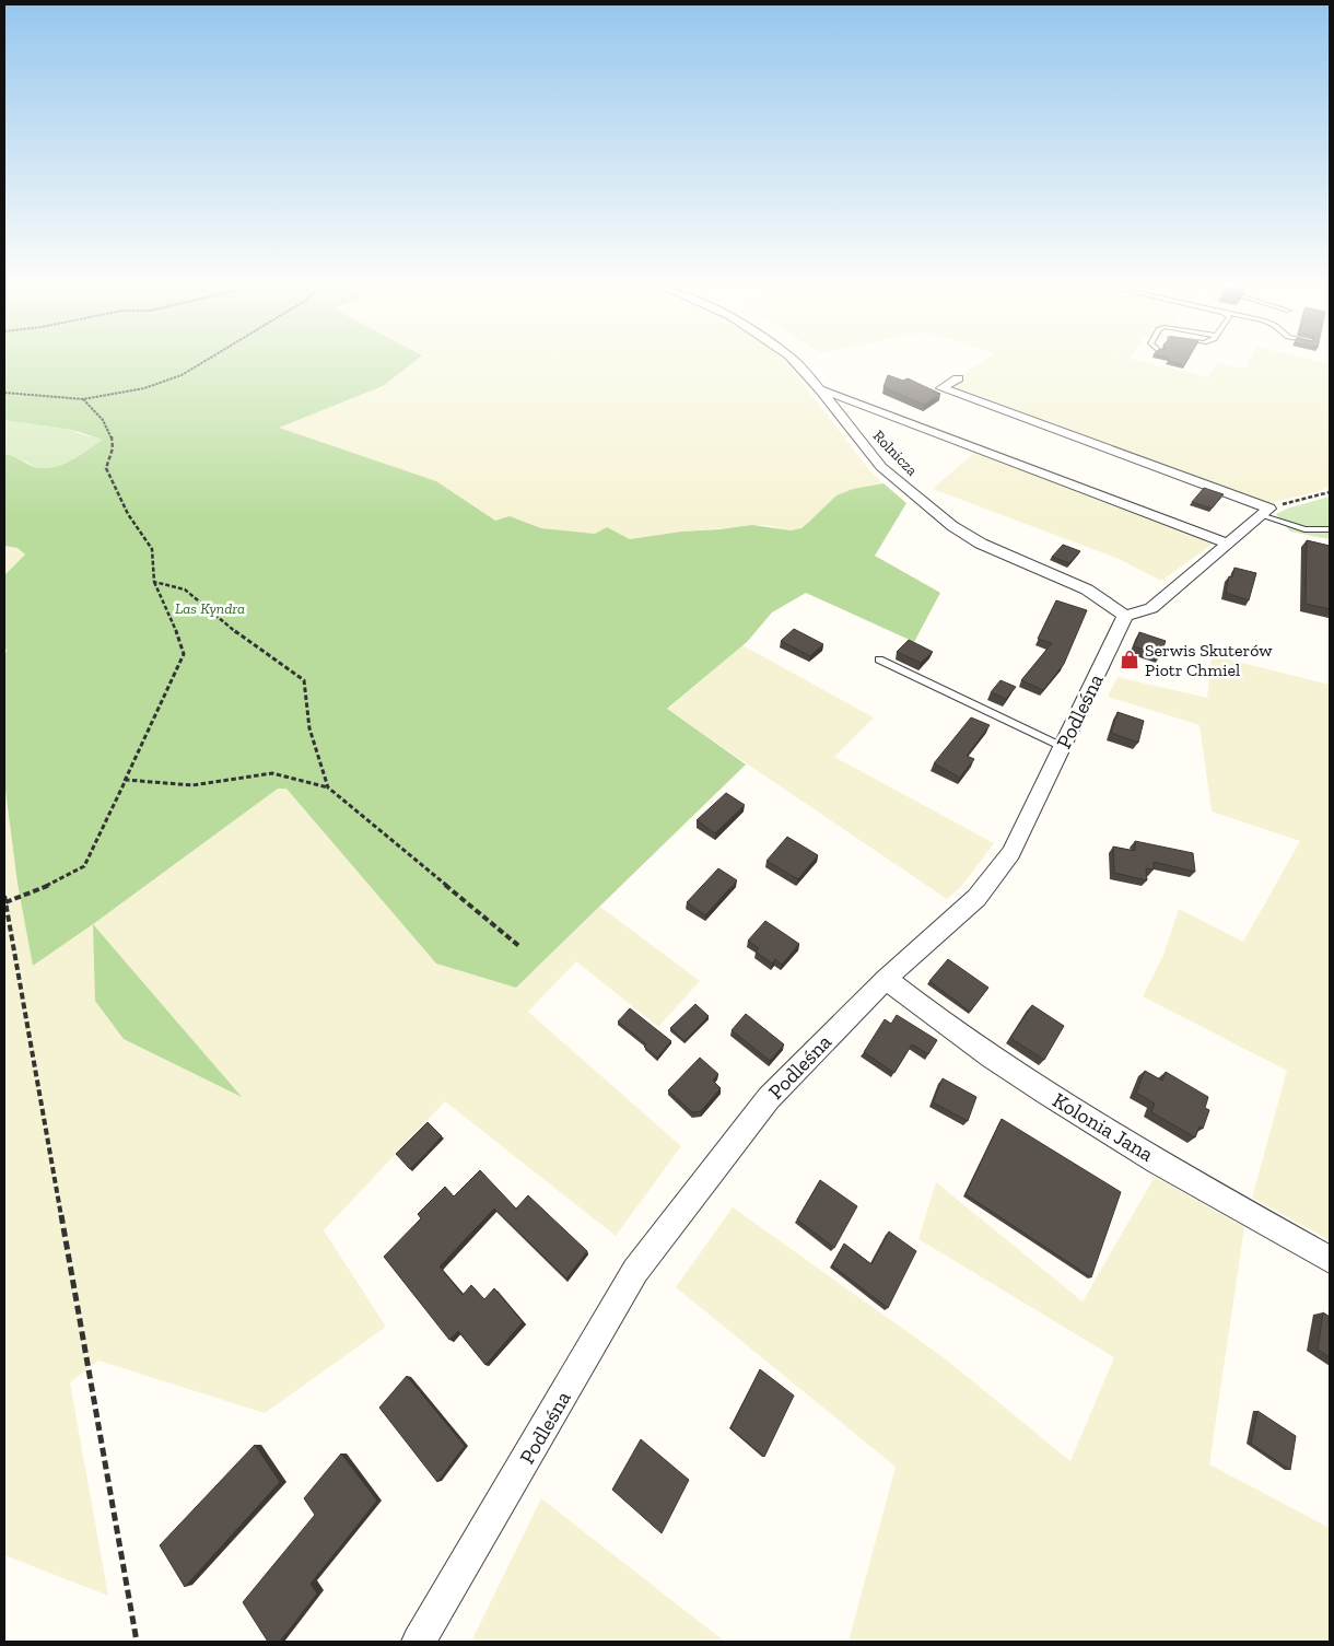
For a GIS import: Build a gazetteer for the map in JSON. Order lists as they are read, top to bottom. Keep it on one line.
{"streets":{"street":["Rolnicza","Podleśna","Kolonia Jana"]},"crossings":[["Rolnicza","Podleśna"],["Podleśna","Kolonia Jana"]],"parks":["Las Kyndra"],"places":{"shop":["Serwis Skuterów Piotr Chmiel"]}}
